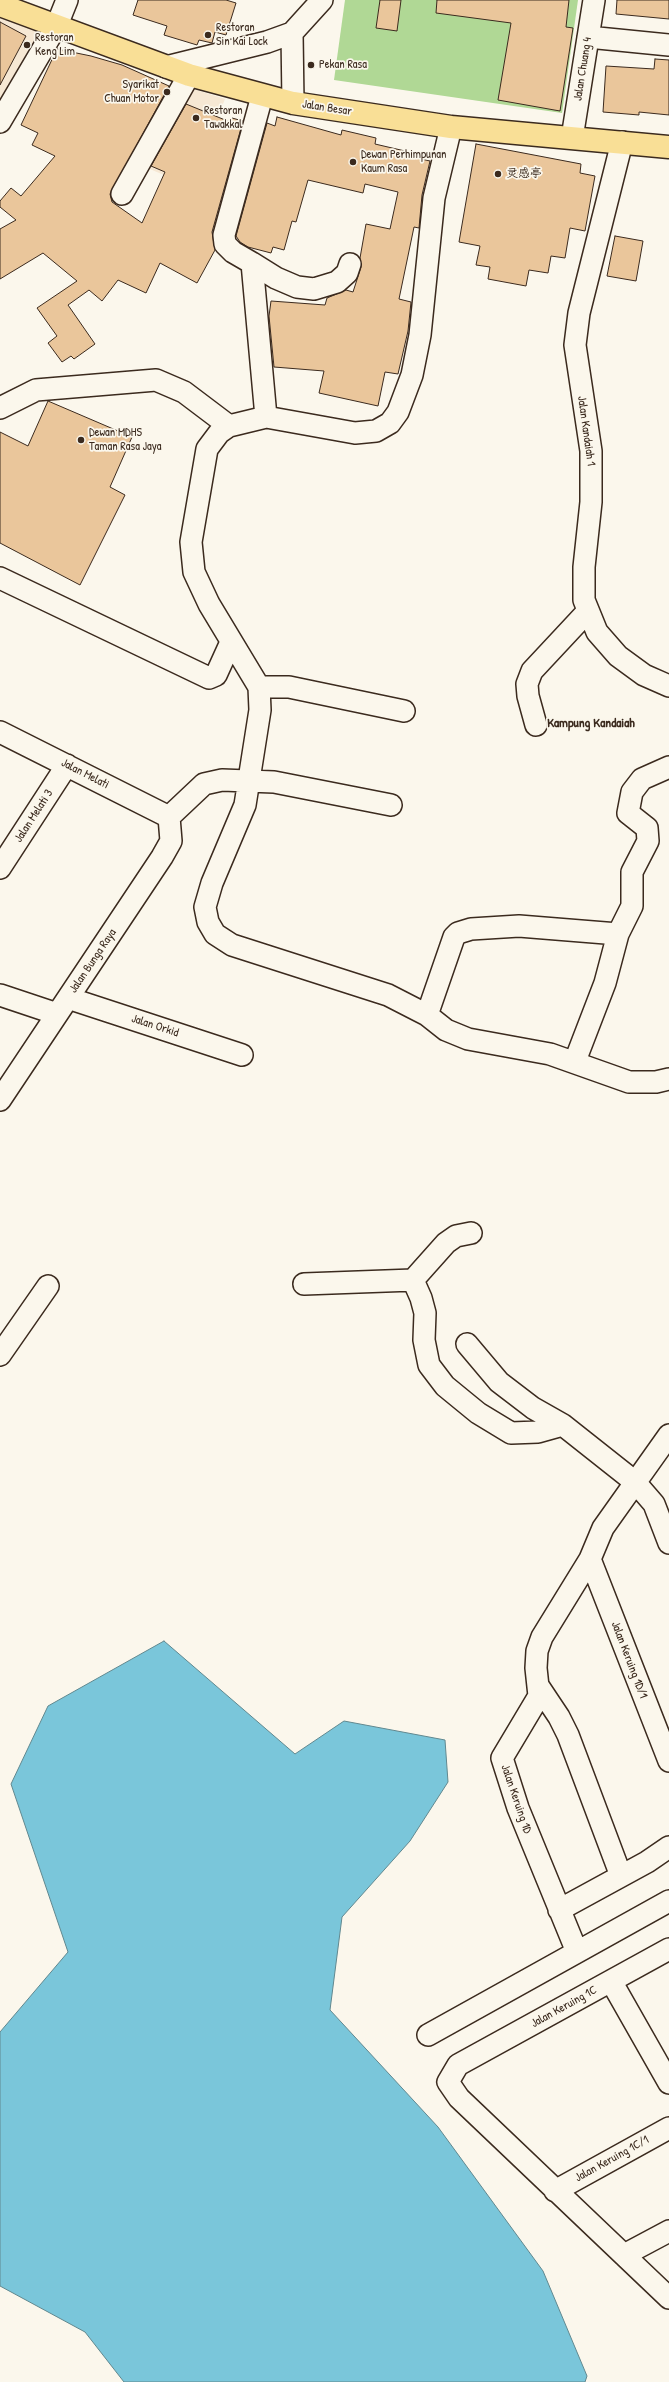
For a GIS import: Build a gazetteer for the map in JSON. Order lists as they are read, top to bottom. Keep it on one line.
{"streets":{"main road":["Jalan Besar"],"street":["Jalan Chuang 4","Jalan Kandaiah 1","Jalan Melati","Jalan Melati 3","Jalan Bunga Raya","Jalan Orkid","Jalan Keruing 1D/1","Jalan Keruing 1D","Jalan Keruing 1C","Jalan Keruing 1C/1"]},"crossings":[["Jalan Chuang 4","Jalan Besar"],["Jalan Besar","Jalan Kandaiah 1"],["Jalan Melati","Jalan Melati 3"],["Jalan Melati","Jalan Bunga Raya"],["Jalan Bunga Raya","Jalan Orkid"],["Jalan Keruing 1D/1","Jalan Keruing 1D"],["Jalan Keruing 1C","Jalan Keruing 1C/1"]],"districts":["Kampung Kandaiah"],"places":["Restoran Sin Kai Lock","Restoran Keng Lim","Pekan Rasa","Syarikat Chuan Motor","Restoran Tawakkal","Dewan Perhimpunan Kaum Rasa","灵感亭","Dewan MDHS Taman Rasa Jaya"]}
